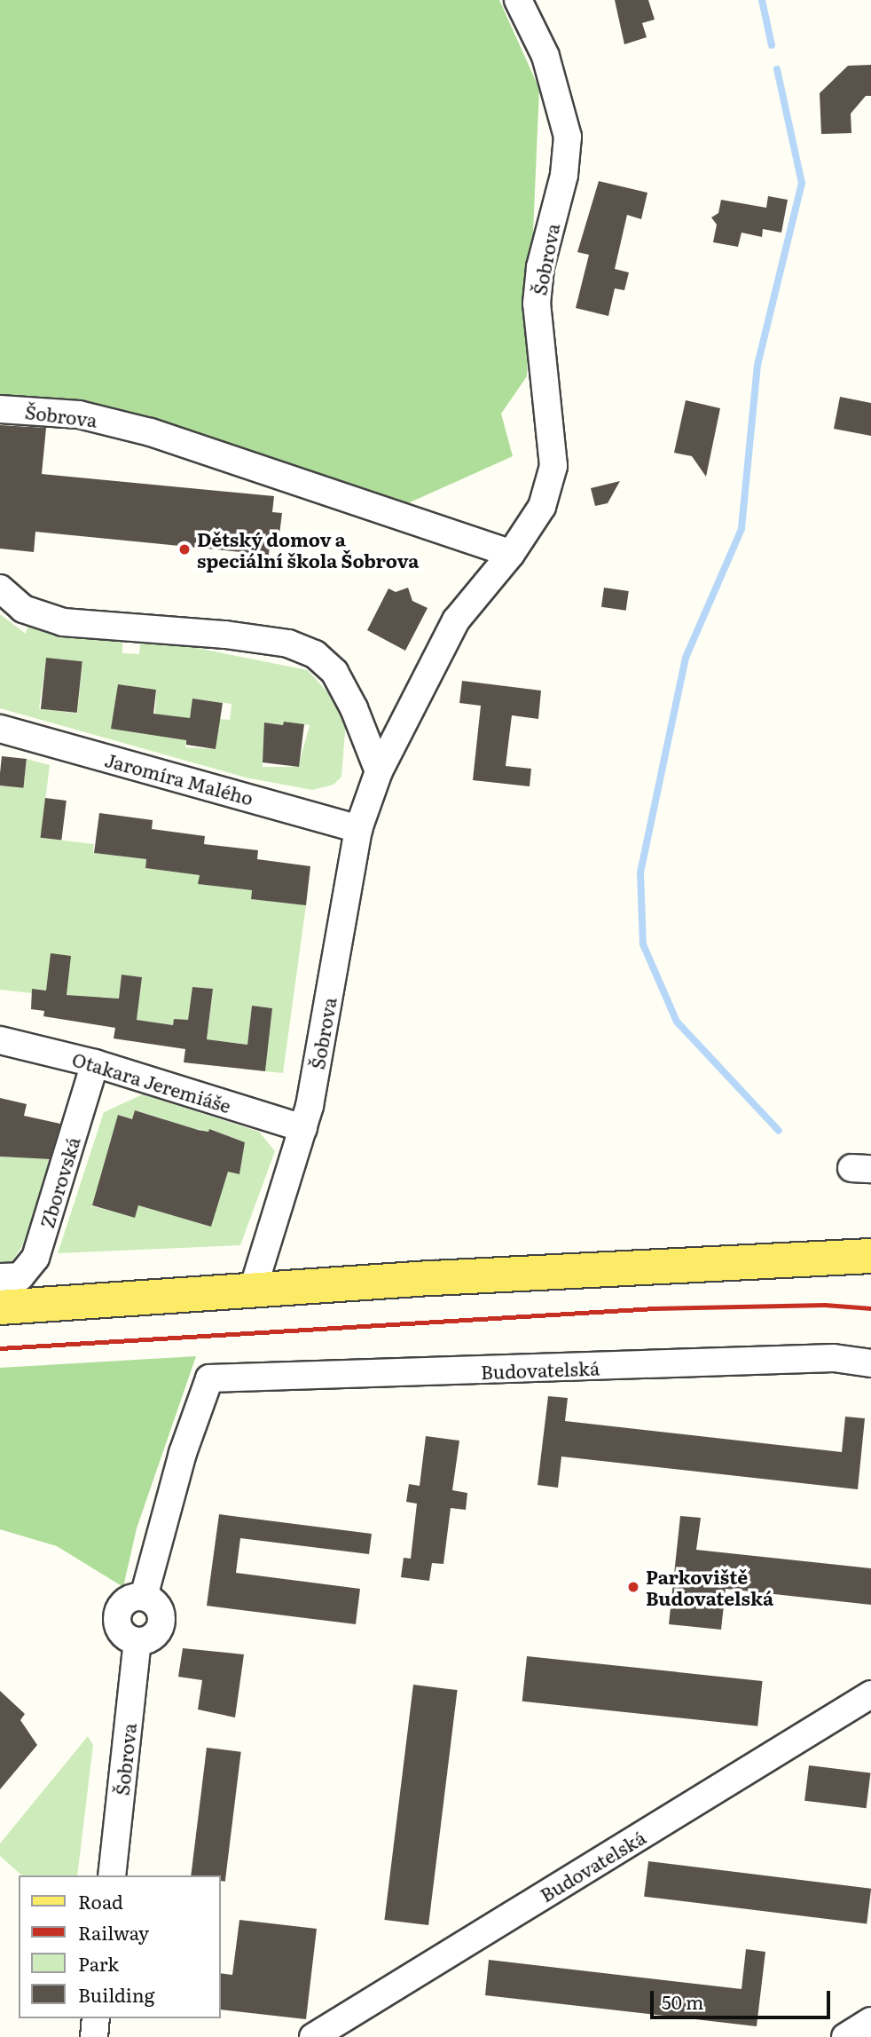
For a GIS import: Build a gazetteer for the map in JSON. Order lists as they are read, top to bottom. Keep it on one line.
{"streets":{"street":["Šobrova","Jaromíra Malého","Otakara Jeremiáše","Zborovská","Budovatelská"]},"crossings":[["Šobrova","Jaromíra Malého"],["Šobrova","Otakara Jeremiáše"],["Šobrova","Budovatelská"],["Otakara Jeremiáše","Zborovská"]],"places":["Dětský domov a speciální škola Šobrova","Parkoviště Budovatelská"],"legend":["Road","Railway","Park","Building"],"scale_bar":"50 m"}
